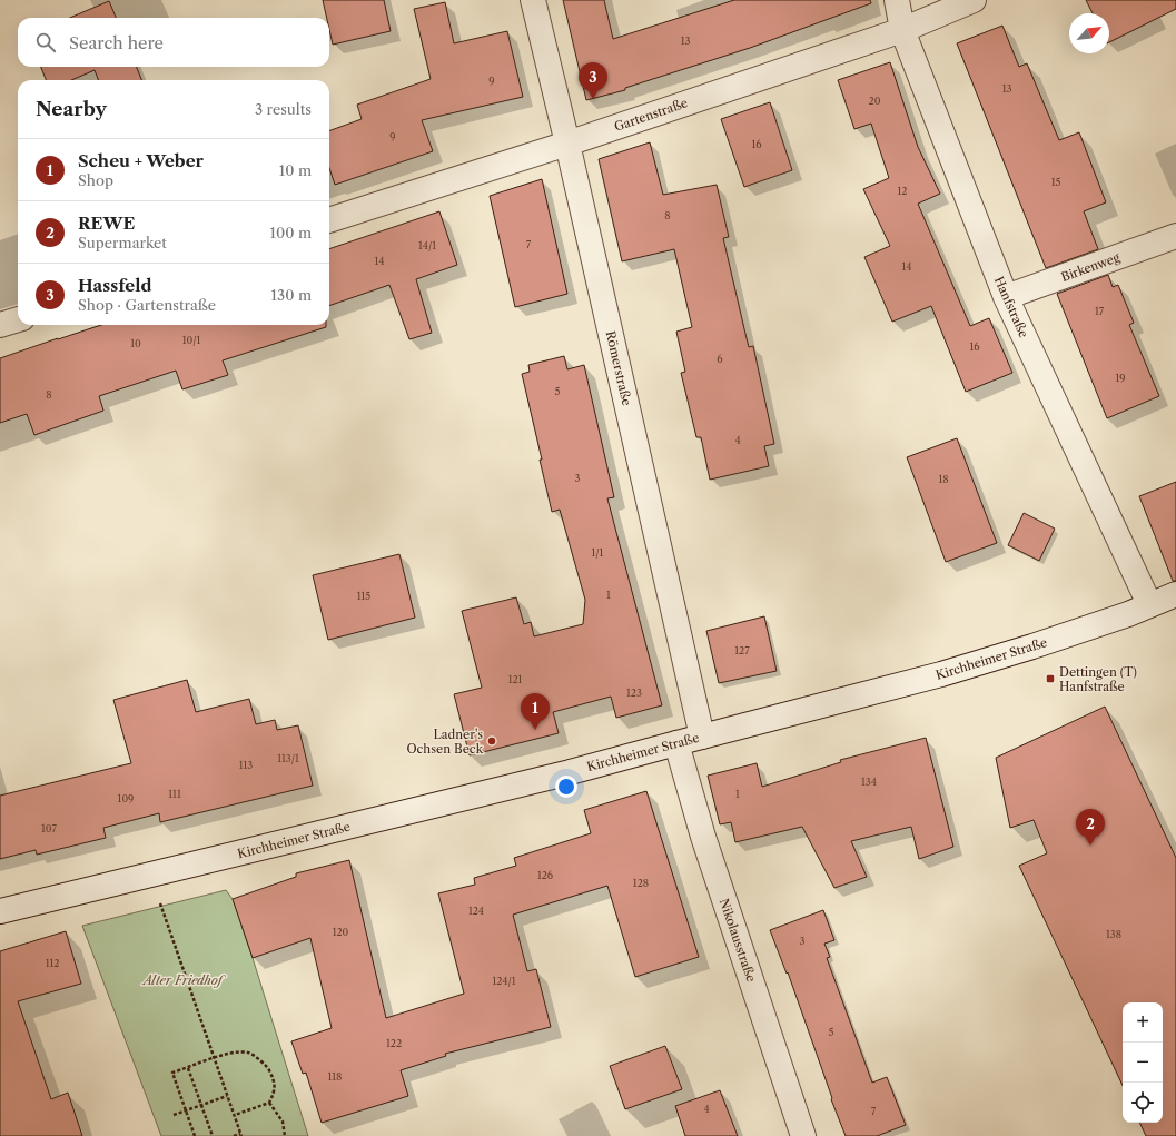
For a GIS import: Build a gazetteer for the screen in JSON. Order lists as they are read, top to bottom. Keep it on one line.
{"streets":{"street":["Gartenstraße","Birkenweg","Hanfstraße","Römerstraße","Kirchheimer Straße","Nikolausstraße"]},"crossings":[["Gartenstraße","Hanfstraße"],["Gartenstraße","Römerstraße"],["Birkenweg","Hanfstraße"],["Hanfstraße","Kirchheimer Straße"],["Römerstraße","Kirchheimer Straße"],["Kirchheimer Straße","Nikolausstraße"]],"parks":["Alter Friedhof"],"places":{"transit":["Dettingen (T) Hanfstraße"],"other":["Ladner's Ochsen Beck"]},"house_numbers":["13","9","13","20","9","16","15","12","8","7","14/1","14","14","17","10/1","10","16","6","19","5","8","4","3","18","1/1","1","115","127","121","123","113/1","113","134","111","1","109","107","126","128","124","120","138","3","112","124/1","5","122","118","4","7"],"north":"top right","page":{"search":"Search here","pins":["3","1","2"],"heading":["Nearby","3 results"],"list":[{"mark":"1","name":"Scheu + Weber","note":"Shop","value":"10 m"},{"mark":"2","name":"REWE","note":"Supermarket","value":"100 m"},{"mark":"3","name":"Hassfeld","note":"Shop · Gartenstraße","value":"130 m"}],"map_buttons":["+","−"]}}
